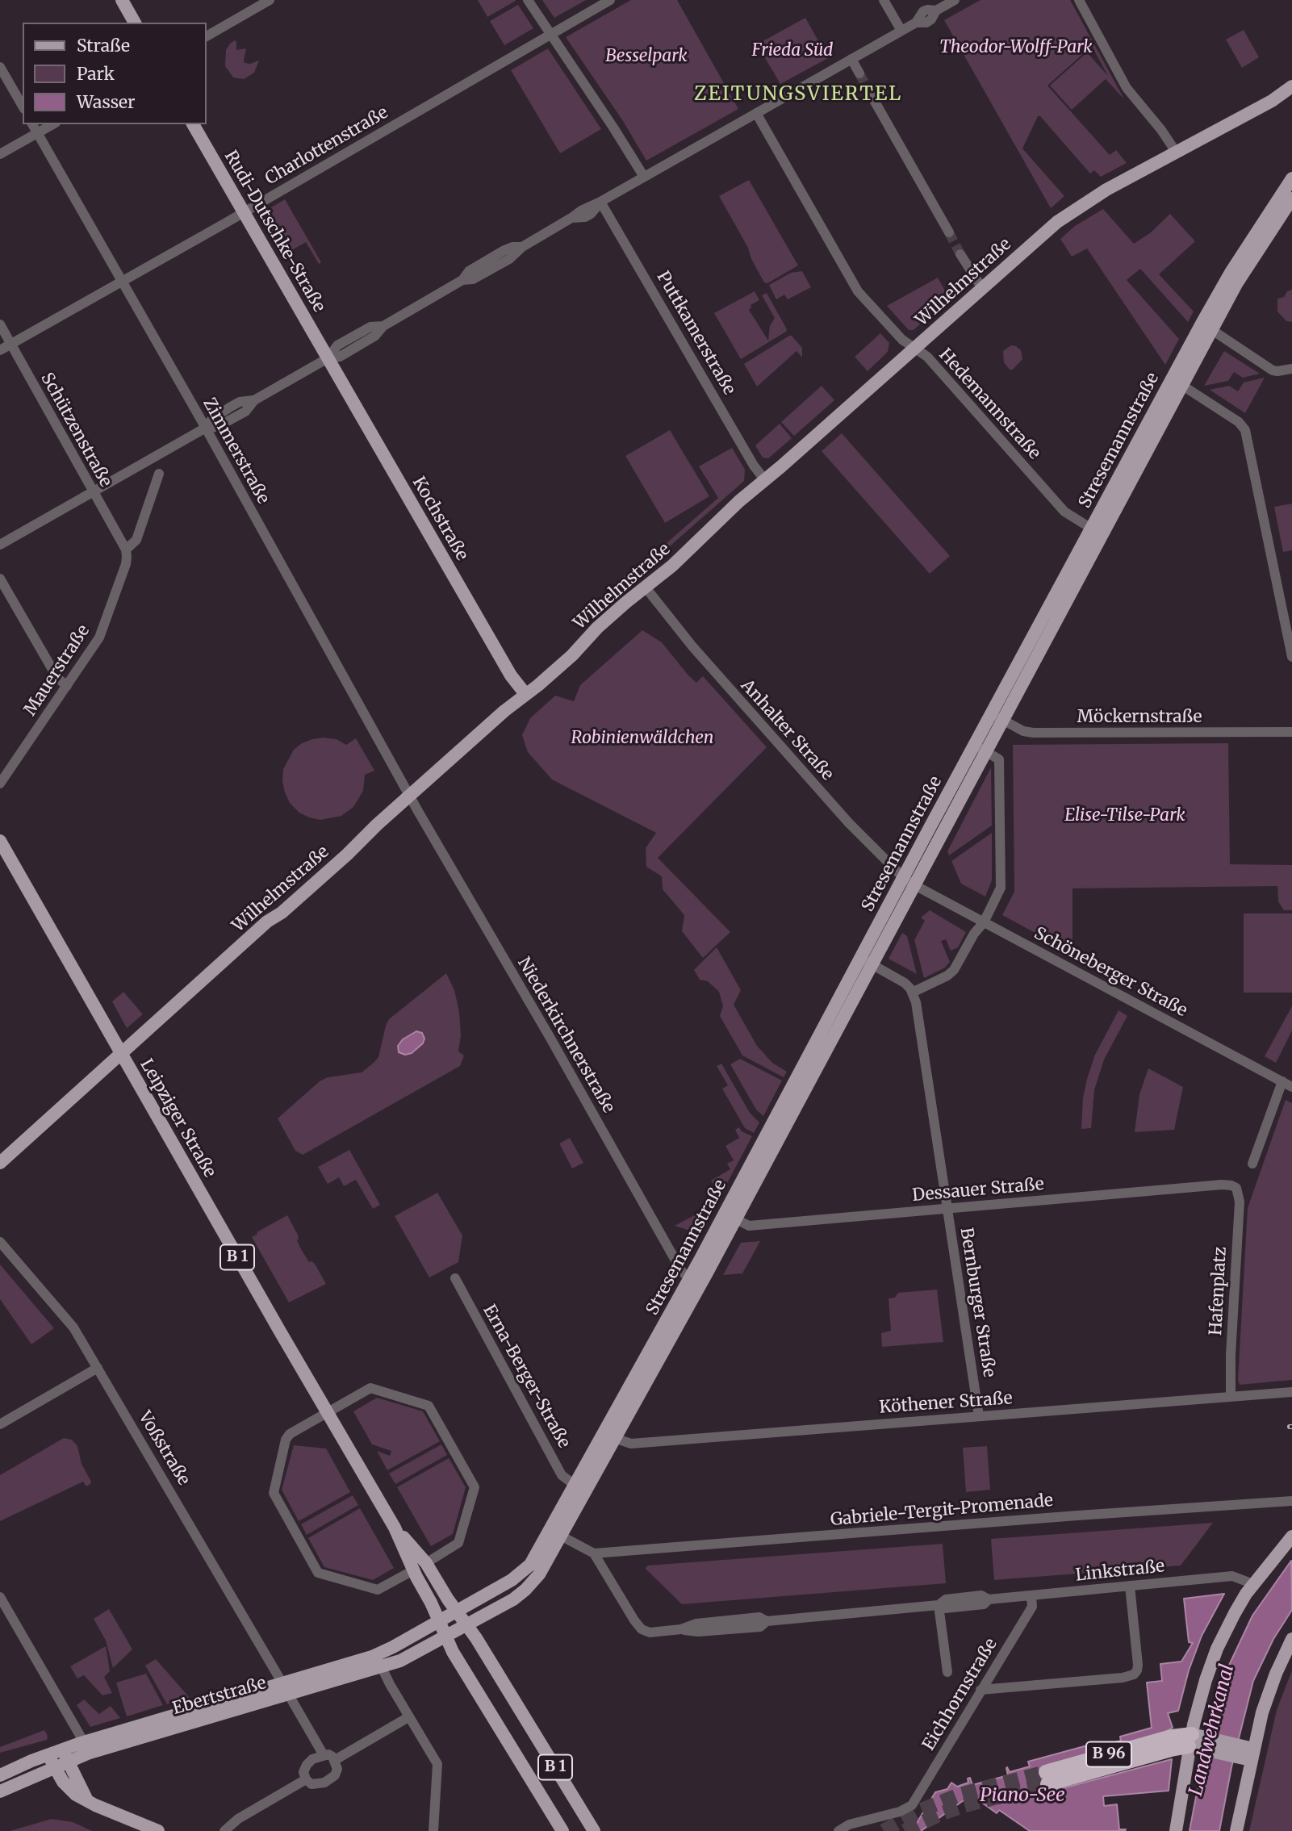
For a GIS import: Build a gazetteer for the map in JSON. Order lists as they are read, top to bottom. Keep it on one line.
{"streets":{"highway":["B 96"],"main road":["Rudi-Dutschke-Straße","Wilhelmstraße","Stresemannstraße","Kochstraße","Leipziger Straße","B 1","Ebertstraße"],"street":["Charlottenstraße","Puttkamerstraße","Hedemannstraße","Schützenstraße","Zimmerstraße","Mauerstraße","Möckernstraße","Anhalter Straße","Schöneberger Straße","Niederkirchnerstraße","Dessauer Straße","Hafenplatz","Bernburger Straße","Erna-Berger-Straße","Köthener Straße","Voßstraße","Gabriele-Tergit-Promenade","Linkstraße","Eichhornstraße"]},"crossings":[["Charlottenstraße","Rudi-Dutschke-Straße"],["Charlottenstraße","Schützenstraße"],["Charlottenstraße","Zimmerstraße"],["Rudi-Dutschke-Straße","Kochstraße"],["Wilhelmstraße","Puttkamerstraße"],["Wilhelmstraße","Hedemannstraße"],["Wilhelmstraße","Zimmerstraße"],["Wilhelmstraße","Kochstraße"],["Wilhelmstraße","Anhalter Straße"],["Wilhelmstraße","Niederkirchnerstraße"],["Wilhelmstraße","Leipziger Straße"],["Hedemannstraße","Stresemannstraße"],["Schützenstraße","Mauerstraße"],["Stresemannstraße","Möckernstraße"],["Stresemannstraße","Anhalter Straße"],["Stresemannstraße","Schöneberger Straße"],["Stresemannstraße","Niederkirchnerstraße"],["Stresemannstraße","Dessauer Straße"],["Stresemannstraße","Erna-Berger-Straße"],["Stresemannstraße","Köthener Straße"],["Zimmerstraße","Niederkirchnerstraße"],["Anhalter Straße","Schöneberger Straße"],["Leipziger Straße","B 1"],["Dessauer Straße","Hafenplatz"],["Dessauer Straße","Bernburger Straße"],["Hafenplatz","Köthener Straße"],["Bernburger Straße","Köthener Straße"],["Voßstraße","Ebertstraße"],["Gabriele-Tergit-Promenade","Linkstraße"],["Linkstraße","Eichhornstraße"]],"districts":["ZEITUNGSVIERTEL"],"water":["Landwehrkanal","Piano-See"],"parks":["Theodor-Wolff-Park","Frieda Süd","Besselpark","Robinienwäldchen","Elise-Tilse-Park"],"legend":["Straße","Park","Wasser"]}
